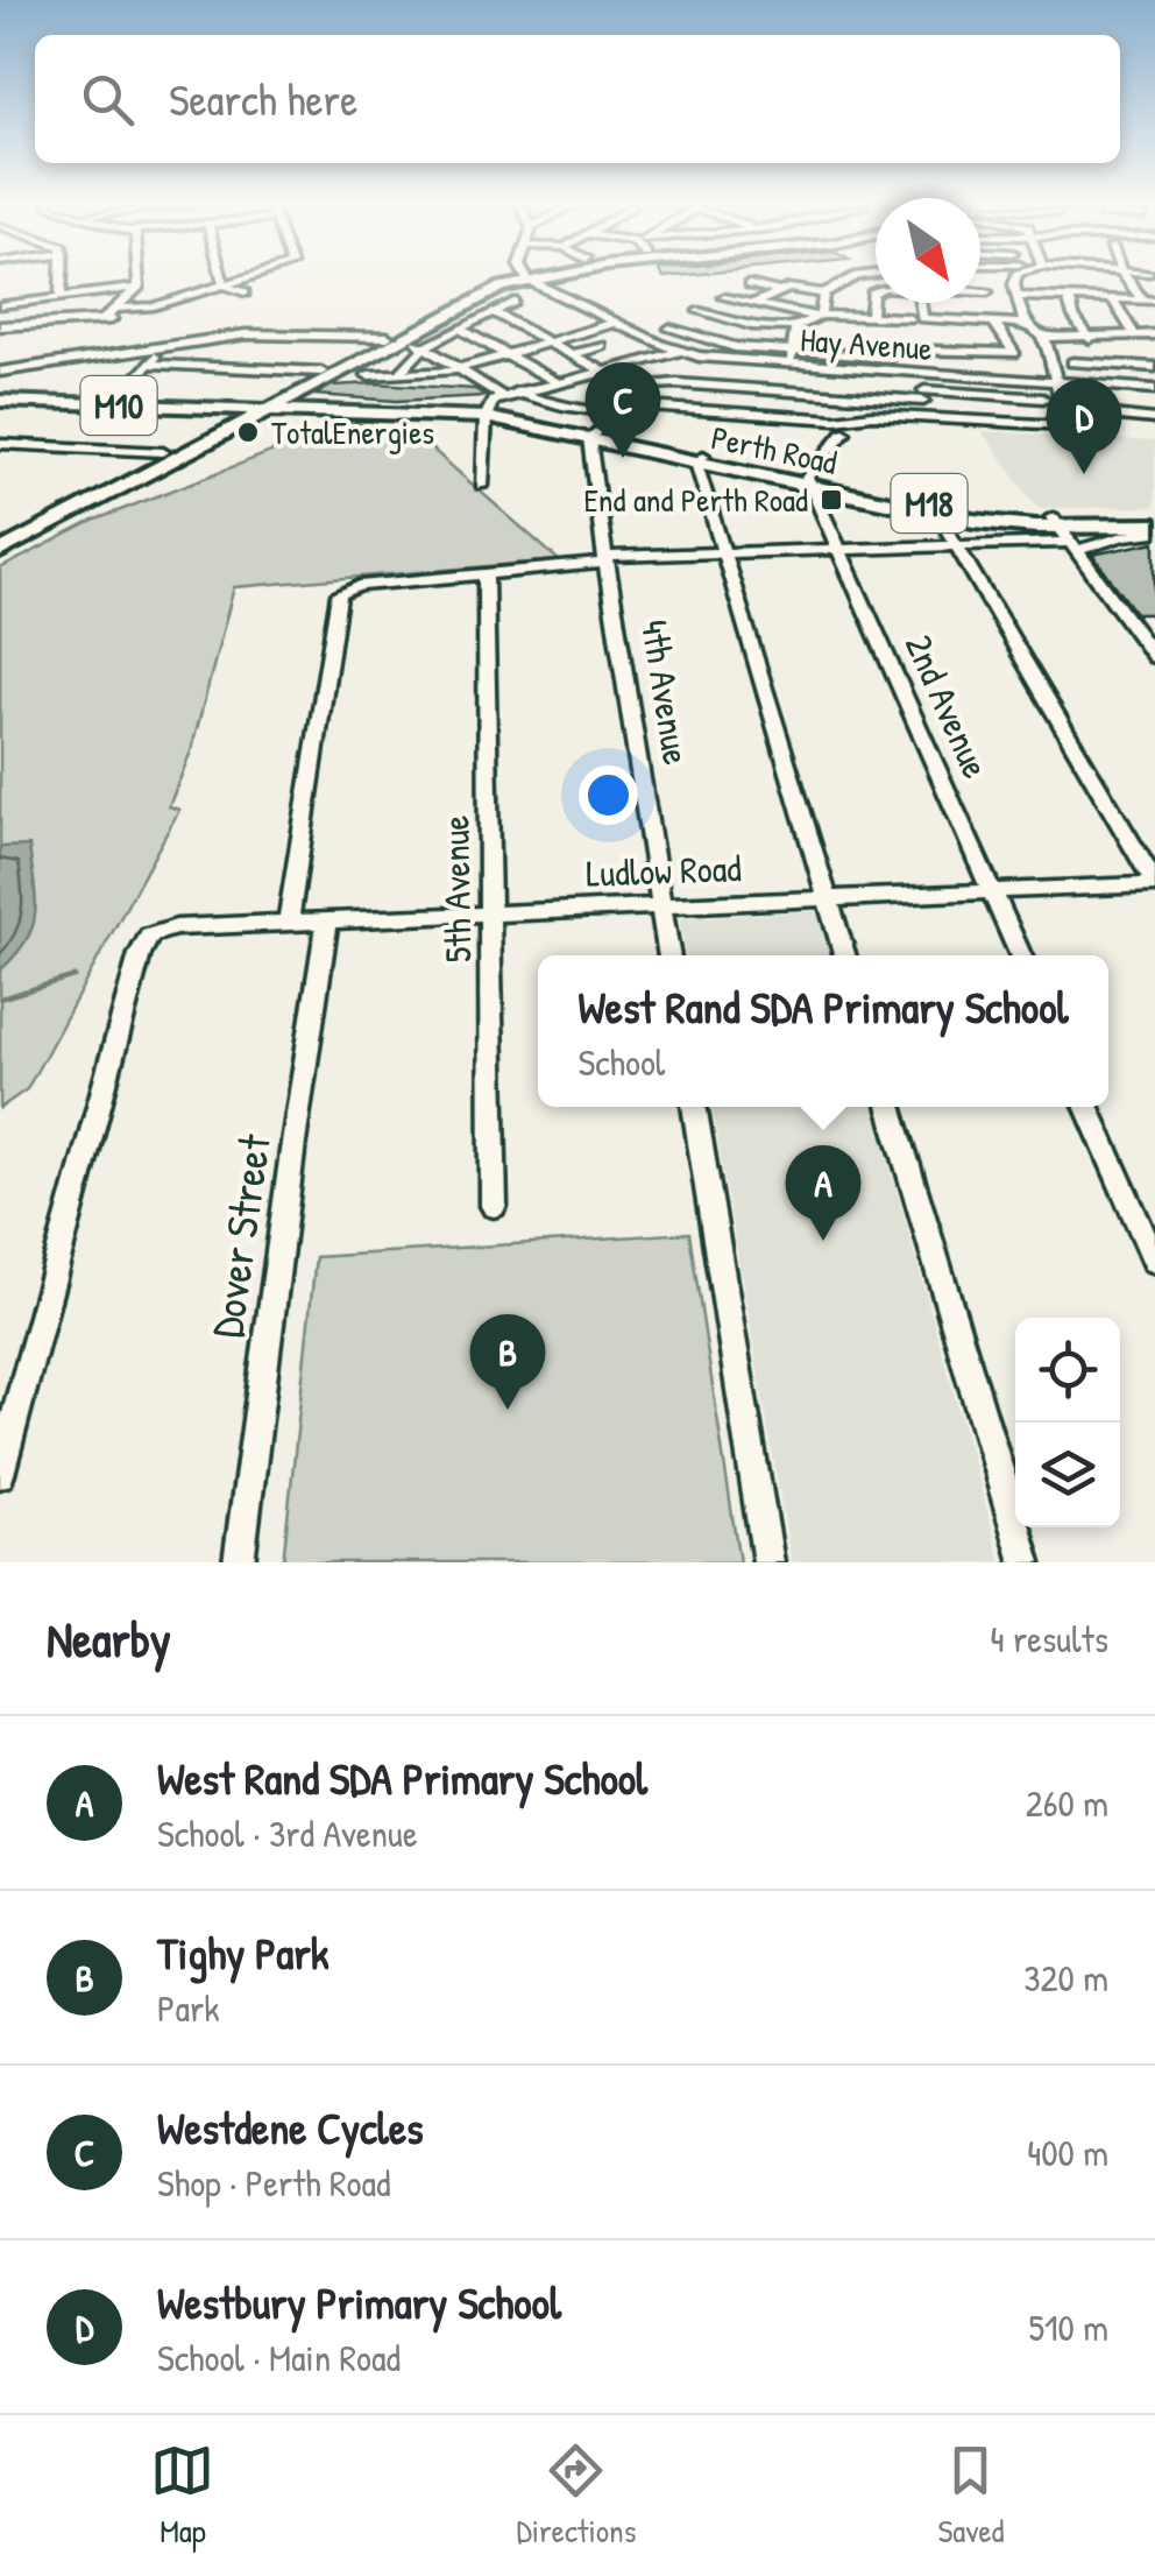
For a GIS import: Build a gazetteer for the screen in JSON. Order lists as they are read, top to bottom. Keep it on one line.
{"streets":{"main road":["M10","Perth Road","M18"],"street":["Hay Avenue","4th Avenue","2nd Avenue","Ludlow Road","5th Avenue","Dover Street"]},"crossings":[["M10","Perth Road"],["M10","M18"],["Perth Road","M18"],["Perth Road","4th Avenue"],["Perth Road","2nd Avenue"],["4th Avenue","Ludlow Road"],["2nd Avenue","Ludlow Road"],["Ludlow Road","5th Avenue"],["Ludlow Road","Dover Street"]],"places":{"other":["TotalEnergies"],"transit":["End and Perth Road"]},"north":"bottom right","page":{"search":"Search here","pins":["C","D","A","B"],"popup":["West Rand SDA Primary School","School"],"heading":["Nearby","4 results"],"list":[{"mark":"A","name":"West Rand SDA Primary School","note":"School · 3rd Avenue","value":"260 m"},{"mark":"B","name":"Tighy Park","note":"Park","value":"320 m"},{"mark":"C","name":"Westdene Cycles","note":"Shop · Perth Road","value":"400 m"},{"mark":"D","name":"Westbury Primary School","note":"School · Main Road","value":"510 m"}],"nav":["Map","Directions","Saved"]}}
